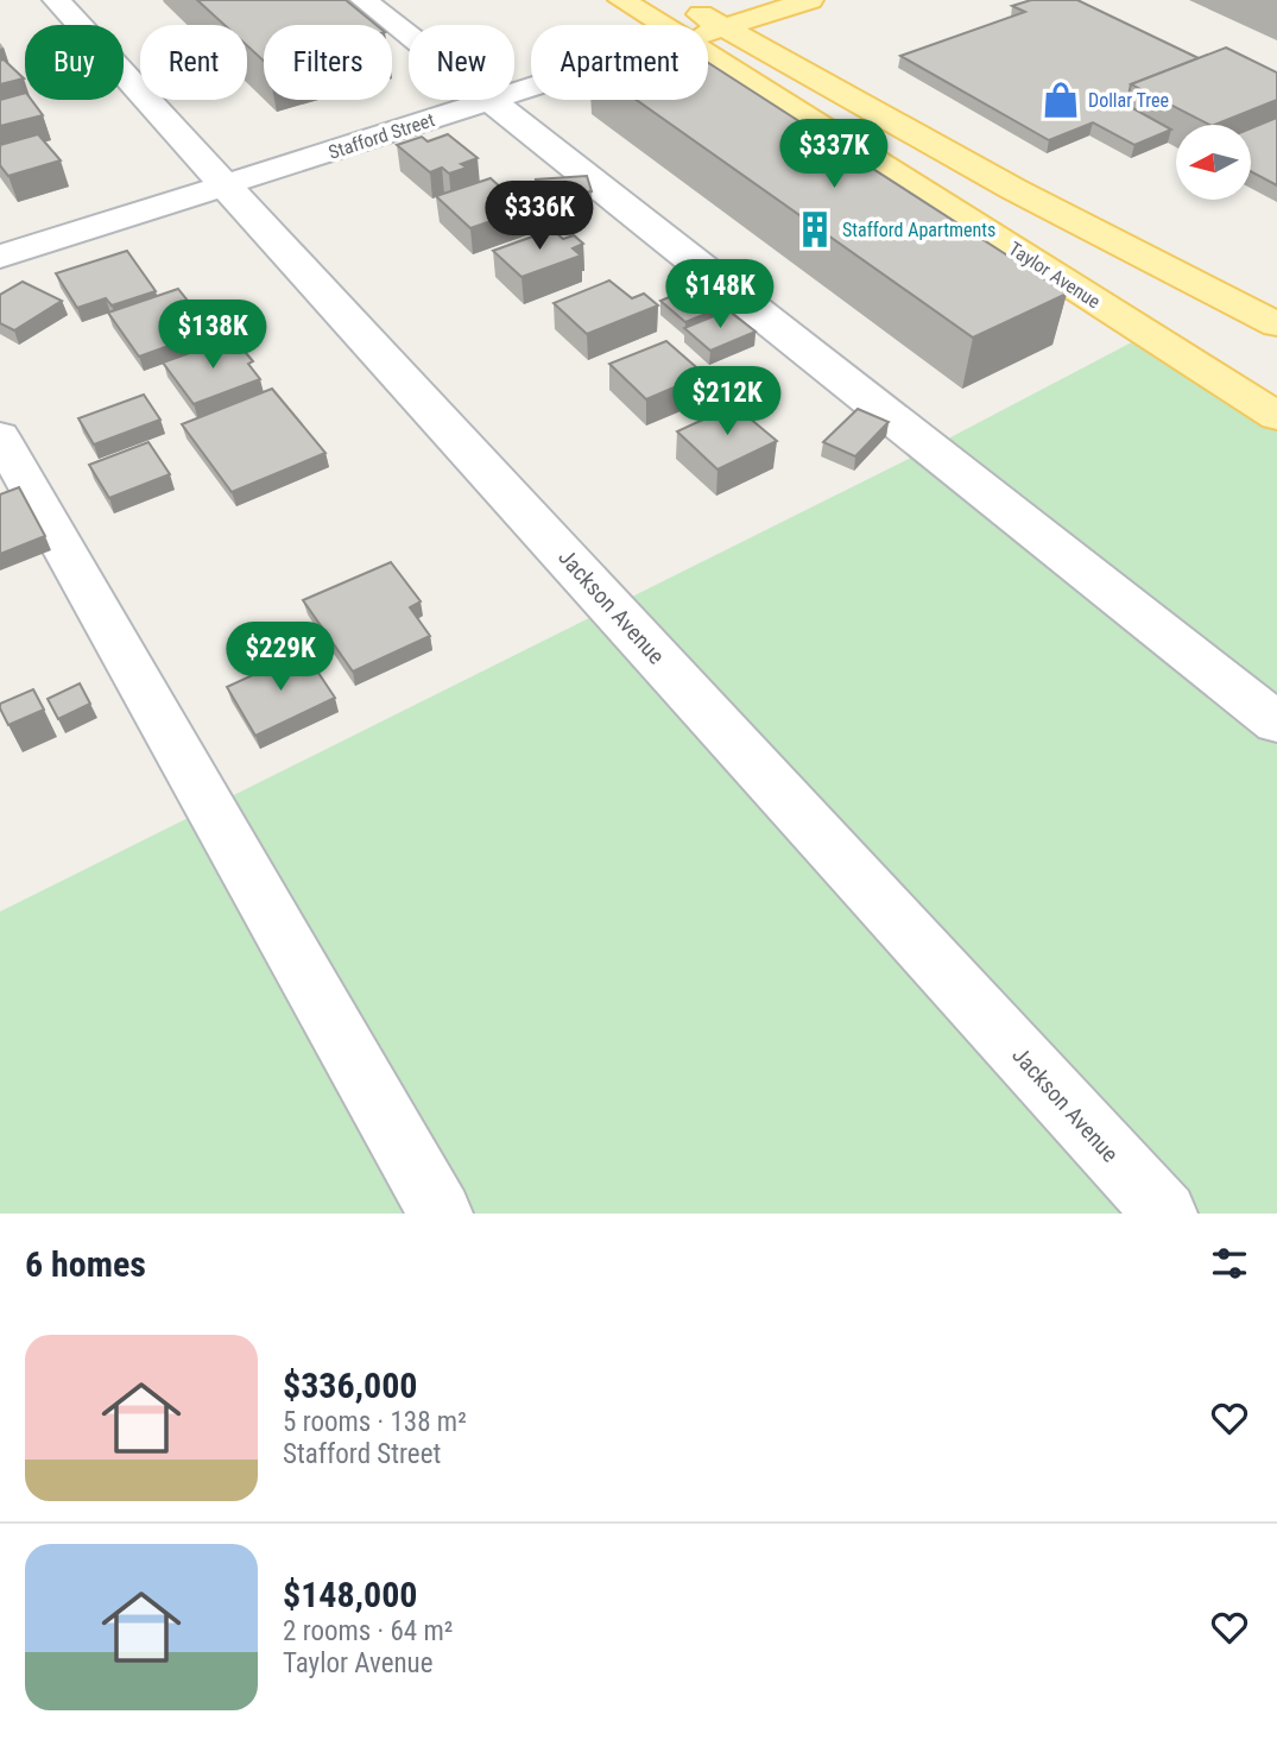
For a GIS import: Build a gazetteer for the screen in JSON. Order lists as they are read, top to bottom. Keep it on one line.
{"streets":{"main road":["Stafford Street","Taylor Avenue"],"street":["Jackson Avenue"]},"crossings":[["Stafford Street","Jackson Avenue"]],"places":{"shop":["Dollar Tree"],"building":["Stafford Apartments"]},"north":"left","page":{"chip":["Buy","Rent","Filters","New","Apartment"],"price":["$337K","$336K","$148K","$138K","$212K","$229K"],"heading":"6 homes","list":[{"name":"$336,000","note":"5 rooms · 138 m² · Stafford Street"},{"name":"$148,000","note":"2 rooms · 64 m² · Taylor Avenue"}]}}
